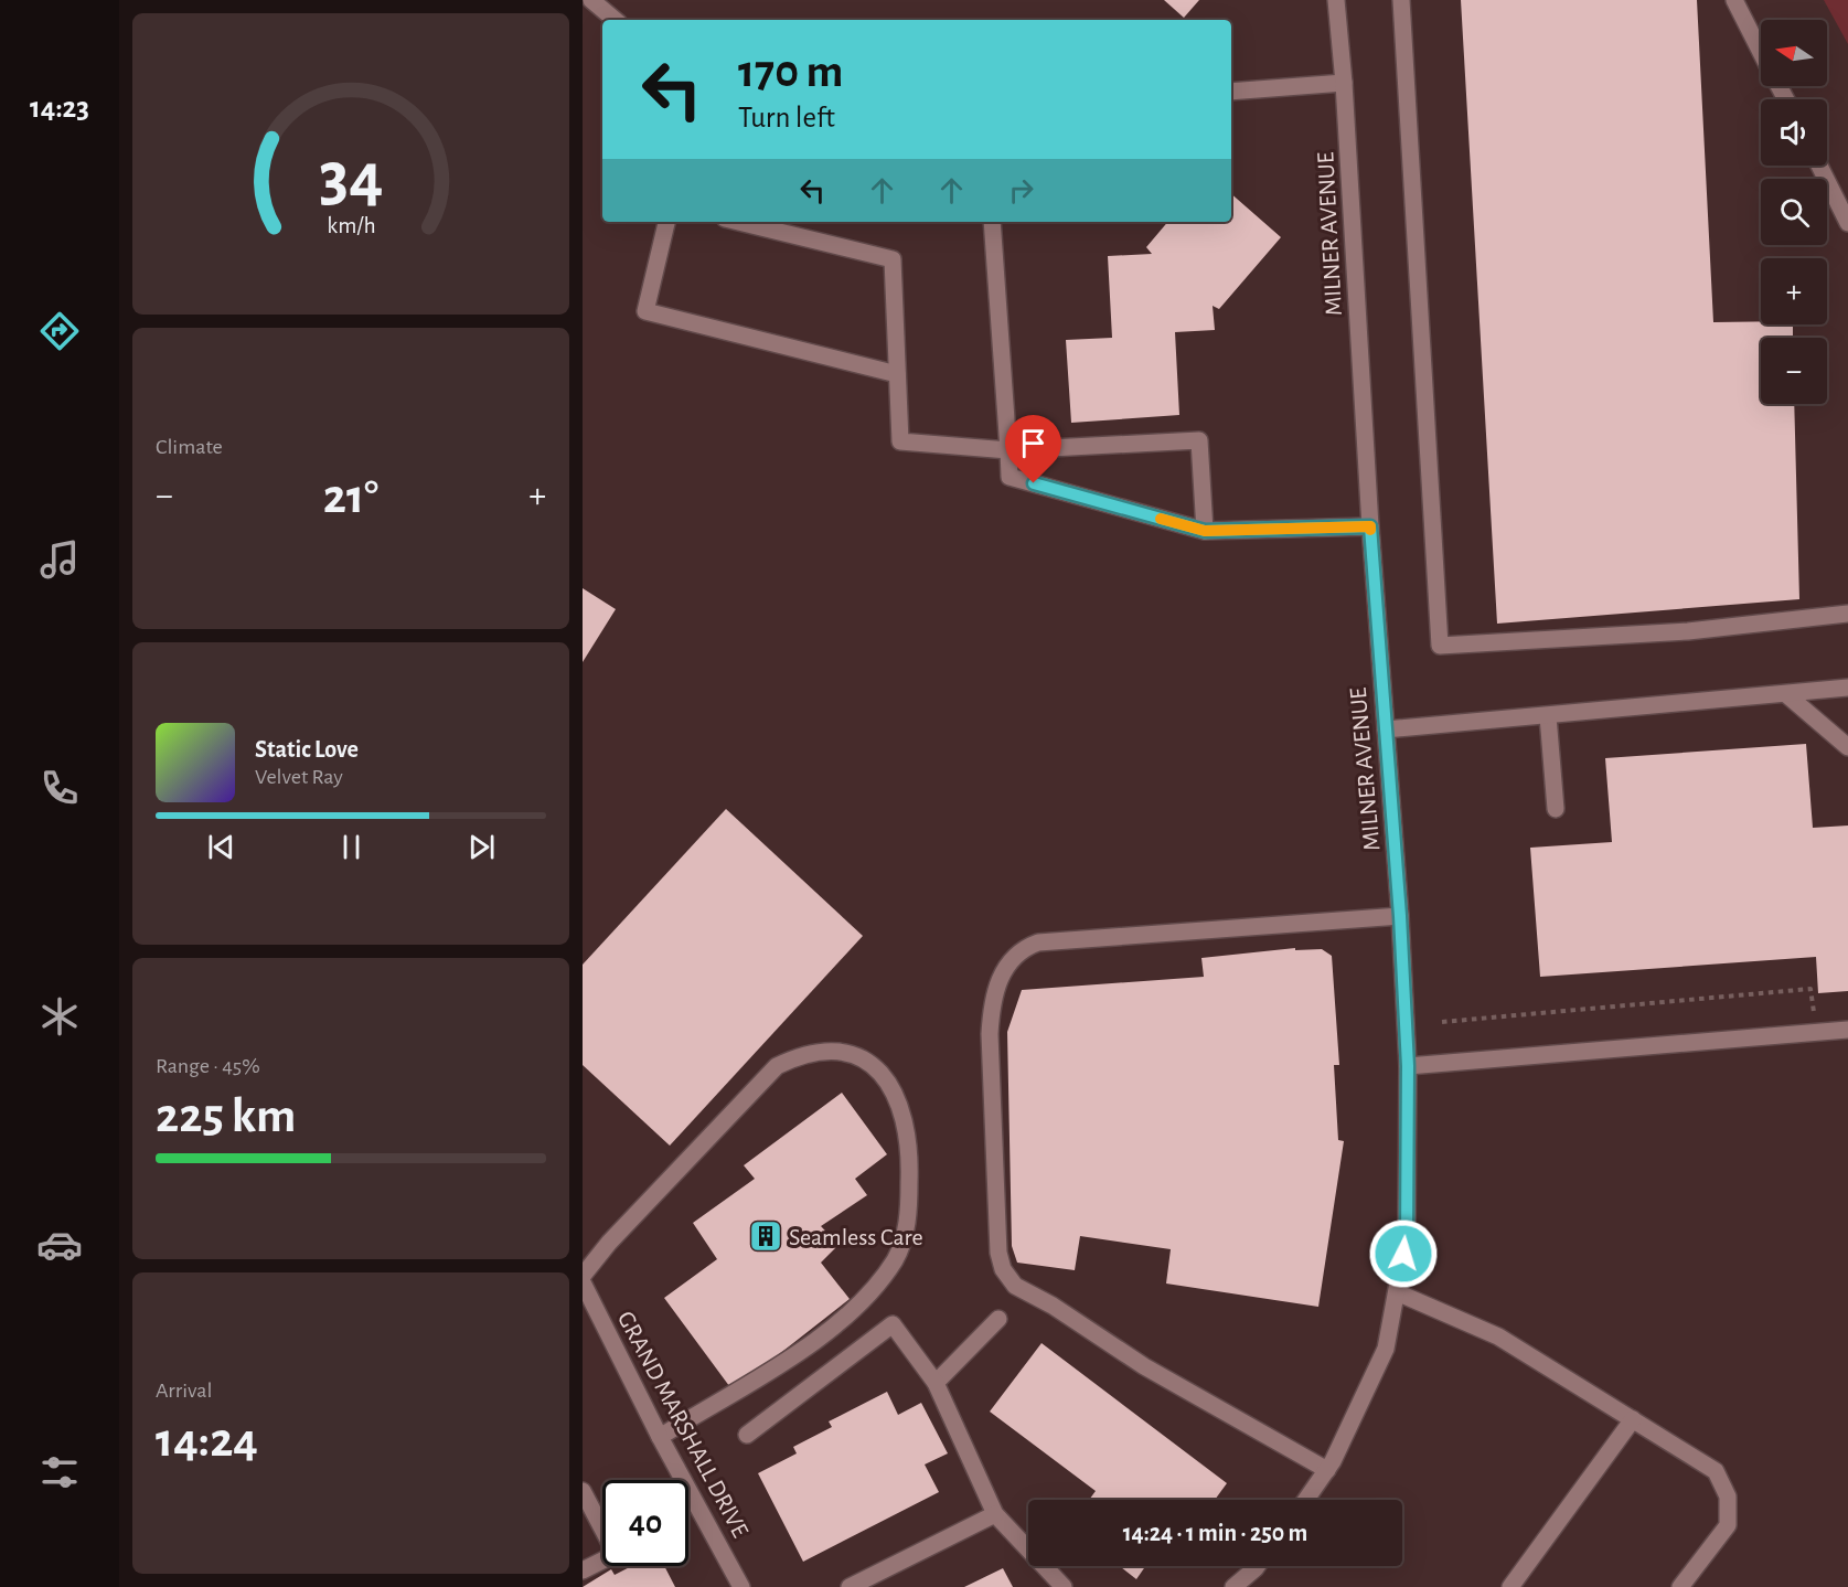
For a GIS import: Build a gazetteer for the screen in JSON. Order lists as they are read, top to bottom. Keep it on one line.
{"streets":{"street":["MILNER AVENUE","GRAND MARSHALL DRIVE"]},"places":{"building":["Seamless Care"]},"north":"left","page":{"tabs":"14:23","map_buttons":["+","−"],"turn":["170 m","Turn left"],"tile":["Climate",["Range · 45%","225 km"],["Arrival","14:24"]],"heat":["−","21°","+"],"song":["Static Love","Velvet Ray"],"limit":"40","trip":"14:24 · 1 min · 250 m","gauge":["34","km/h"]}}
